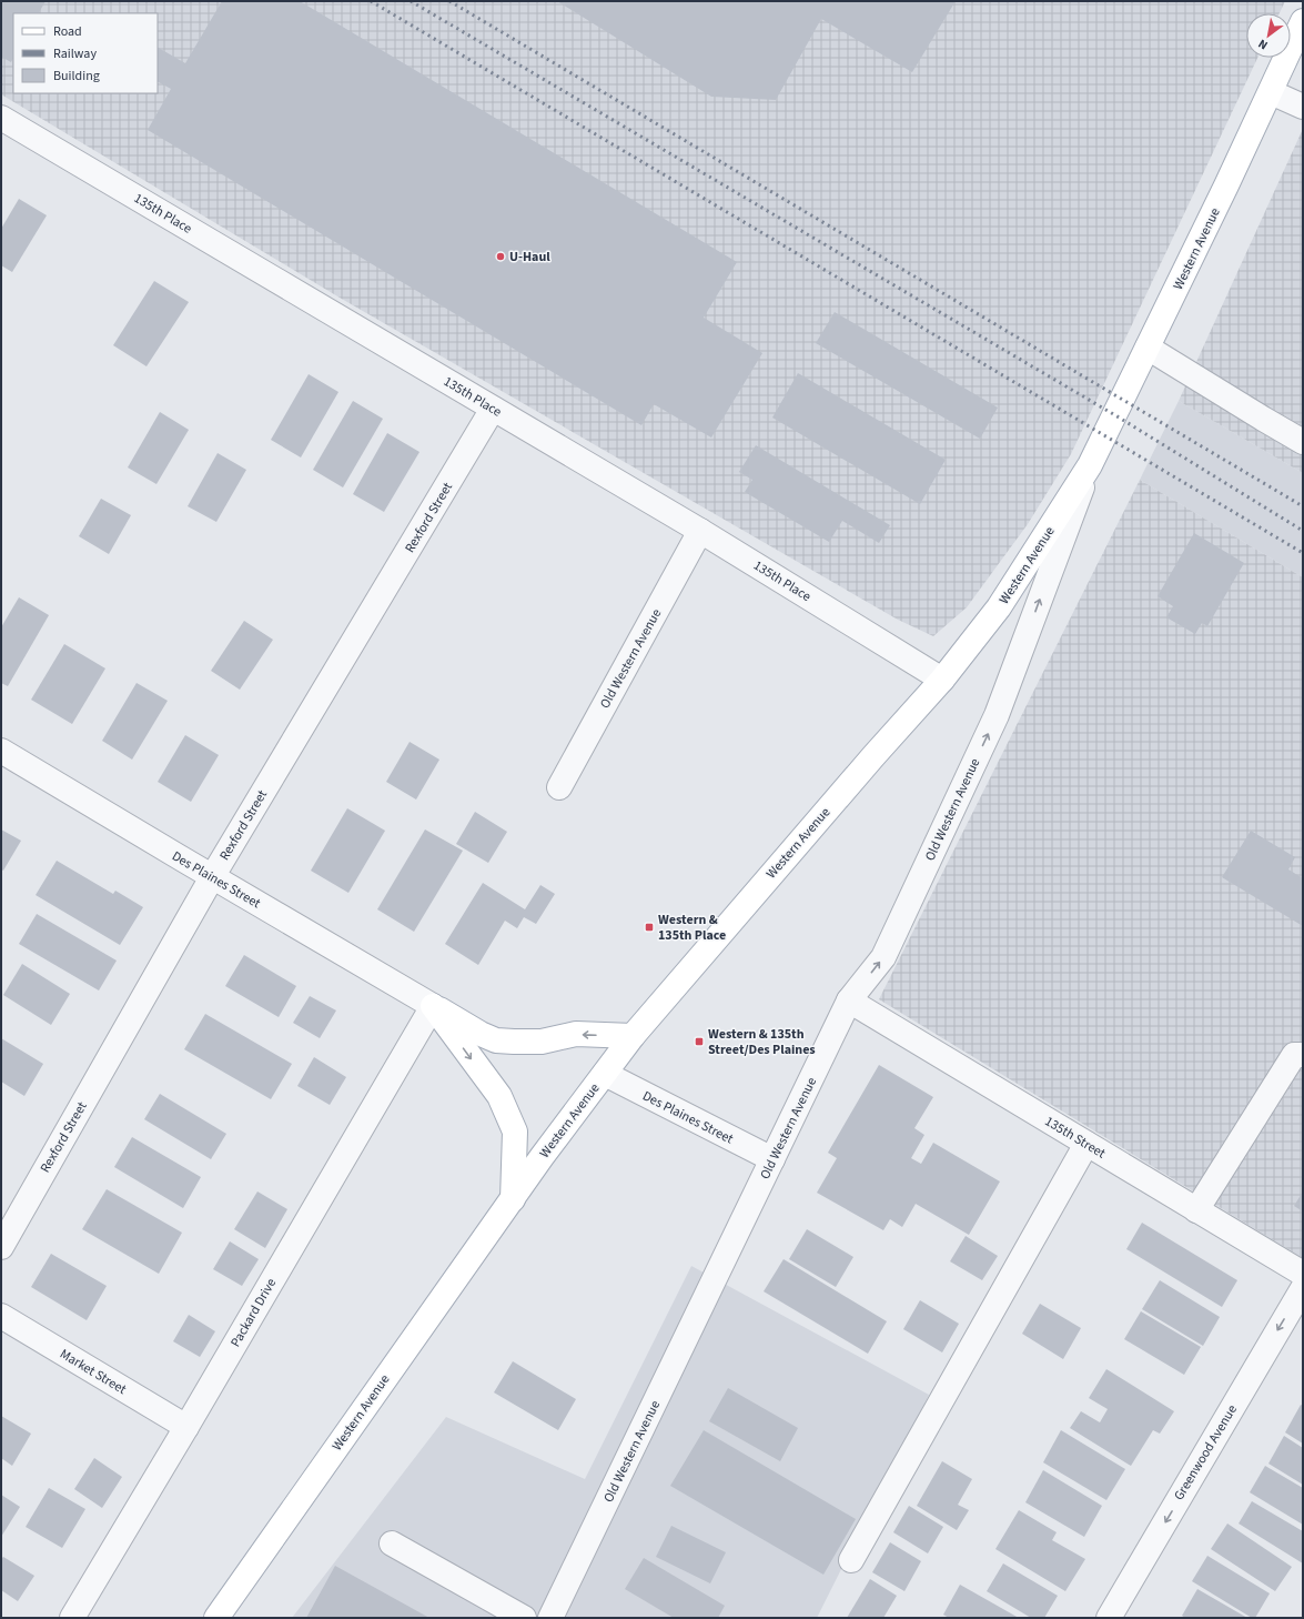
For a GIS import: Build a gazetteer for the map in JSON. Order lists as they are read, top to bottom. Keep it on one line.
{"streets":{"main road":["Western Avenue"],"street":["135th Place","Rexford Street","Old Western Avenue","Des Plaines Street","135th Street","Packard Drive","Market Street","Greenwood Avenue"]},"crossings":[["135th Place","Western Avenue"],["135th Place","Rexford Street"],["135th Place","Old Western Avenue"],["Western Avenue","Old Western Avenue"],["Western Avenue","Des Plaines Street"],["Rexford Street","Des Plaines Street"],["Old Western Avenue","Des Plaines Street"],["Old Western Avenue","135th Street"],["Des Plaines Street","Packard Drive"],["Packard Drive","Market Street"]],"one_way":["Old Western Avenue","Greenwood Avenue"],"places":{"other":["U-Haul"],"transit":["Western & 135th Place","Western & 135th Street/Des Plaines"]},"legend":["Road","Railway","Building"],"north":"bottom left"}
